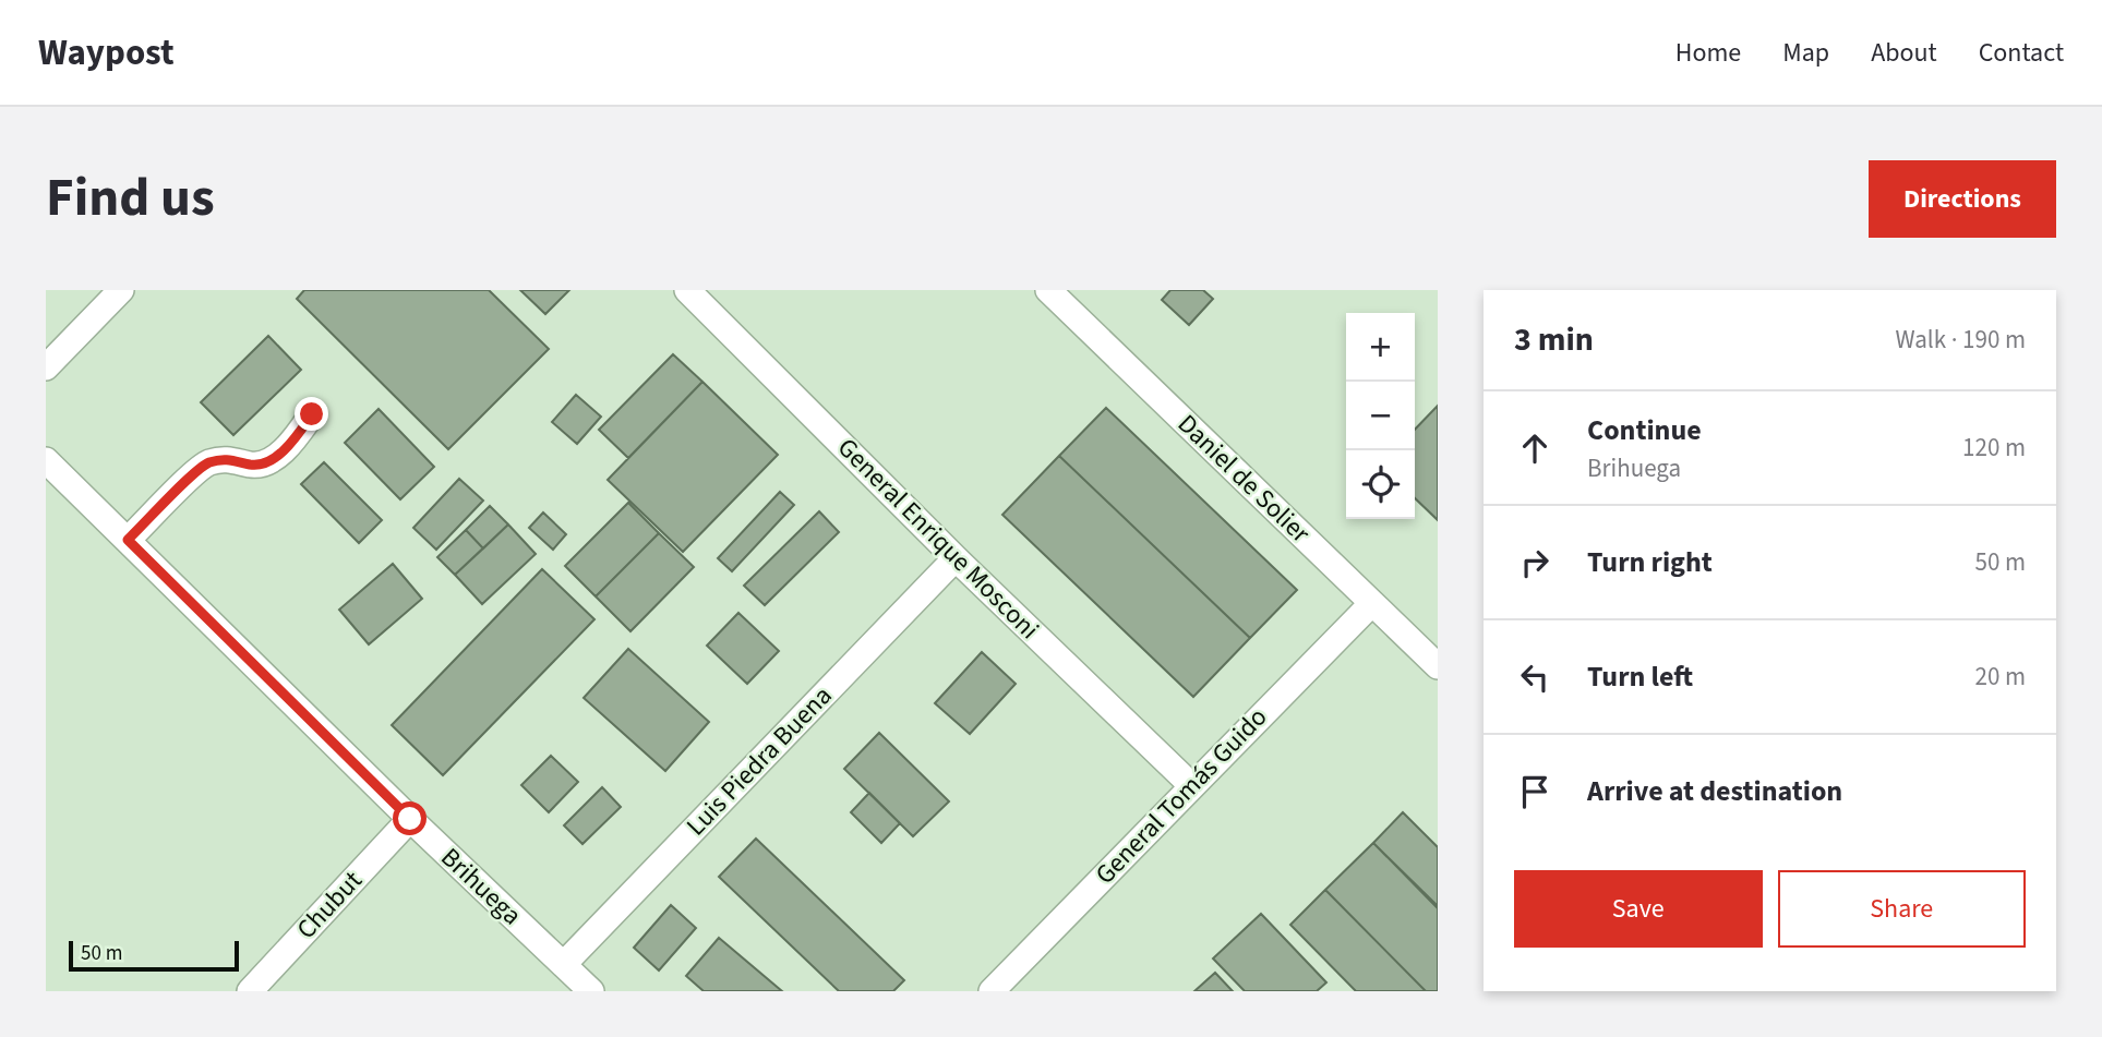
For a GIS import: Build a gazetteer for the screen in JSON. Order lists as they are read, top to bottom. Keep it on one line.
{"streets":{"street":["Daniel de Solier","General Enrique Mosconi","Luis Piedra Buena","General Tomás Guido","Brihuega","Chubut"]},"crossings":[["Daniel de Solier","General Tomás Guido"],["General Enrique Mosconi","Luis Piedra Buena"],["General Enrique Mosconi","General Tomás Guido"],["Luis Piedra Buena","Brihuega"],["Brihuega","Chubut"]],"scale_bar":"50 m","page":{"header":"Waypost","nav":["Home","Map","About","Contact"],"title":"Find us","buttons":["Directions",["Save","Share"]],"heading":["3 min","Walk · 190 m"],"map_buttons":["+","−"],"list":[["Continue","Brihuega","120 m"],["Turn right","50 m"],["Turn left","20 m"],"Arrive at destination"],"scale":"50 m"}}
